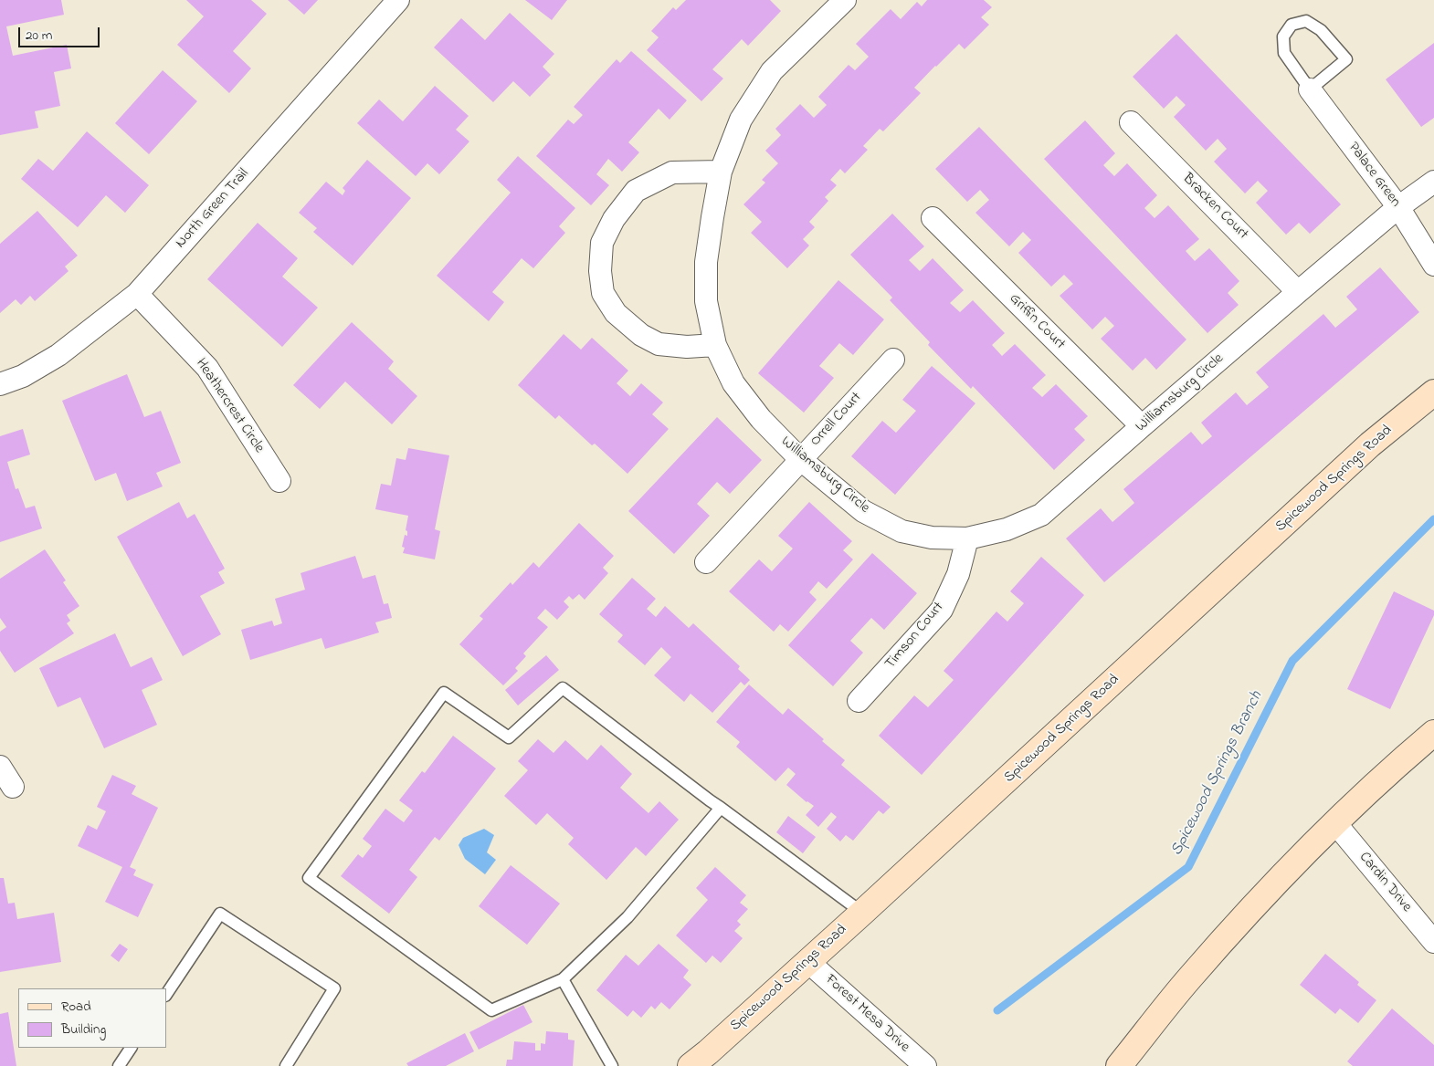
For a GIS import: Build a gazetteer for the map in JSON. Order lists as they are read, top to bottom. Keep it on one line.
{"streets":{"main road":["Spicewood Springs Road"],"street":["Palace Green","Bracken Court","North Green Trail","Griffin Court","Williamsburg Circle","Heathercrest Circle","Orrell Court","Timson Court","Cardin Drive","Forest Mesa Drive"]},"crossings":[["Palace Green","Williamsburg Circle"],["Bracken Court","Williamsburg Circle"],["North Green Trail","Heathercrest Circle"],["Griffin Court","Williamsburg Circle"],["Williamsburg Circle","Orrell Court"],["Williamsburg Circle","Timson Court"],["Spicewood Springs Road","Forest Mesa Drive"]],"water":["Spicewood Springs Branch"],"legend":["Road","Building"],"scale_bar":"20 m"}
